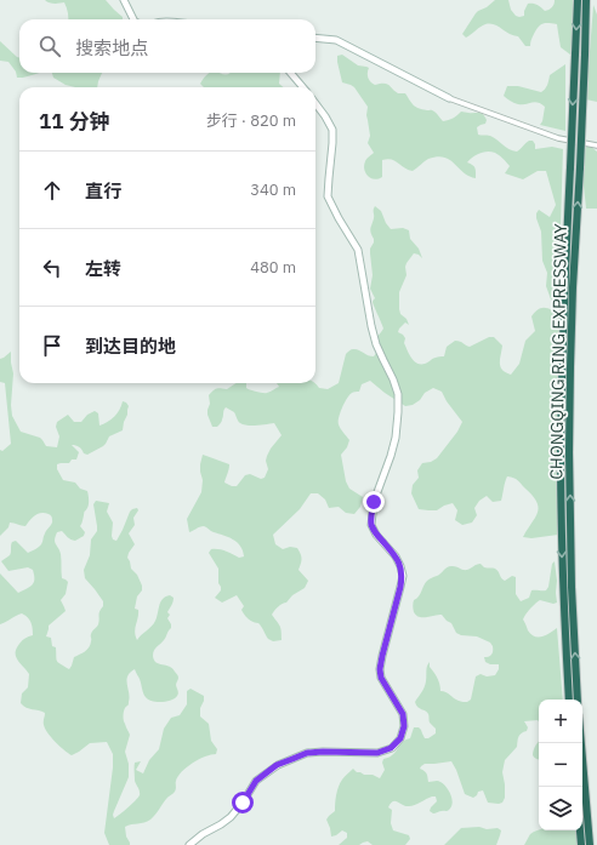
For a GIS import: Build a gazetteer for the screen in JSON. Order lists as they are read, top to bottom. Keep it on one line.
{"streets":{"highway":["CHONGQING RING EXPRESSWAY"]},"page":{"search":"搜索地点","heading":["11 分钟","步行 · 820 m"],"list":[["直行","340 m"],["左转","480 m"],"到达目的地"],"map_buttons":["+","−"]}}
